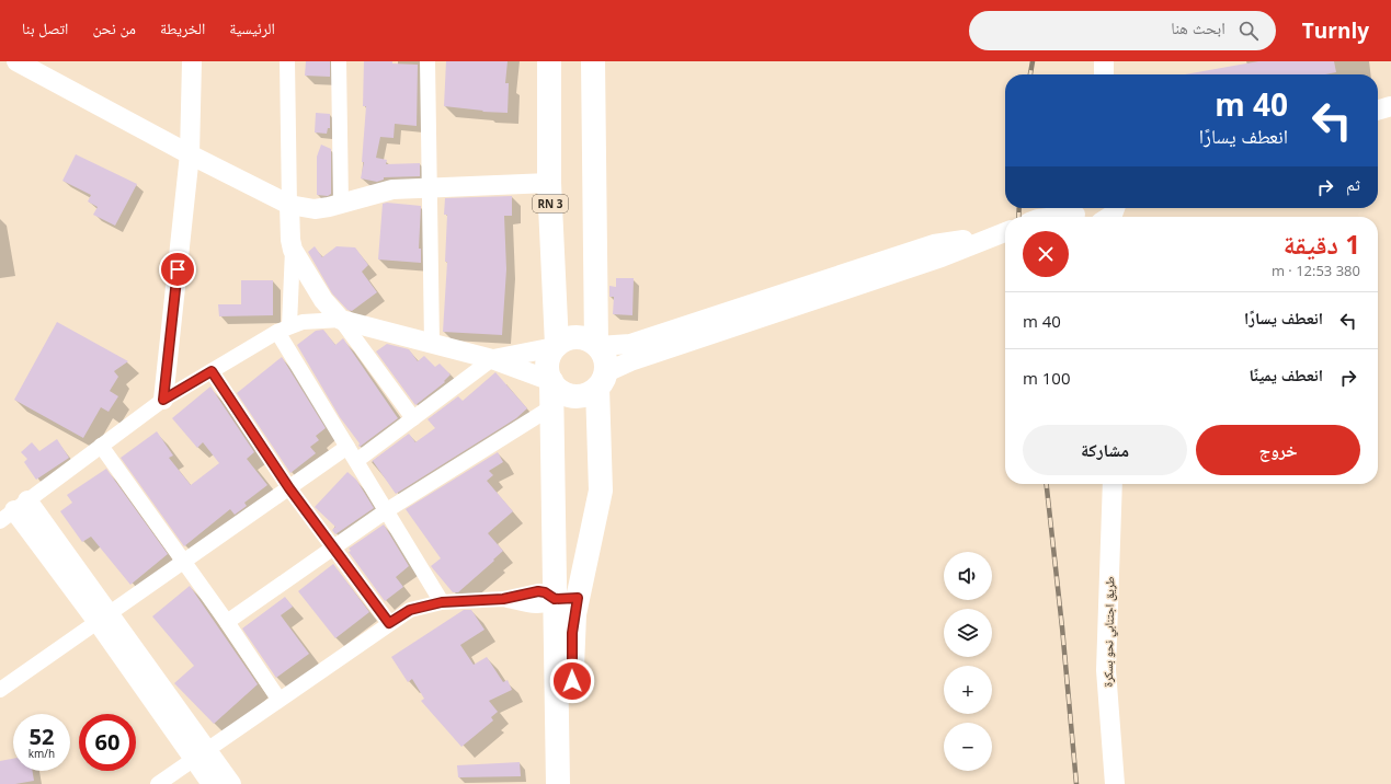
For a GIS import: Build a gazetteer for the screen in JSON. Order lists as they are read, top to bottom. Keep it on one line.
{"streets":{"main road":["RN 3"],"street":["طريق اجتنابي نحو بسكرة"]},"page":{"header":"Turnly","search":"ابحث هنا","nav":["الرئيسية","الخريطة","من نحن","اتصل بنا"],"turn":["40 m","انعطف يسارًا"],"then":"ثم","heading":["1 دقيقة","380 m · 12:53"],"list":[{"name":"انعطف يسارًا","value":"40 m"},{"name":"انعطف يمينًا","value":"100 m"}],"buttons":["خروج","مشاركة"],"map_buttons":["+","−"],"speed":"52 km/h","limit":"60"}}
